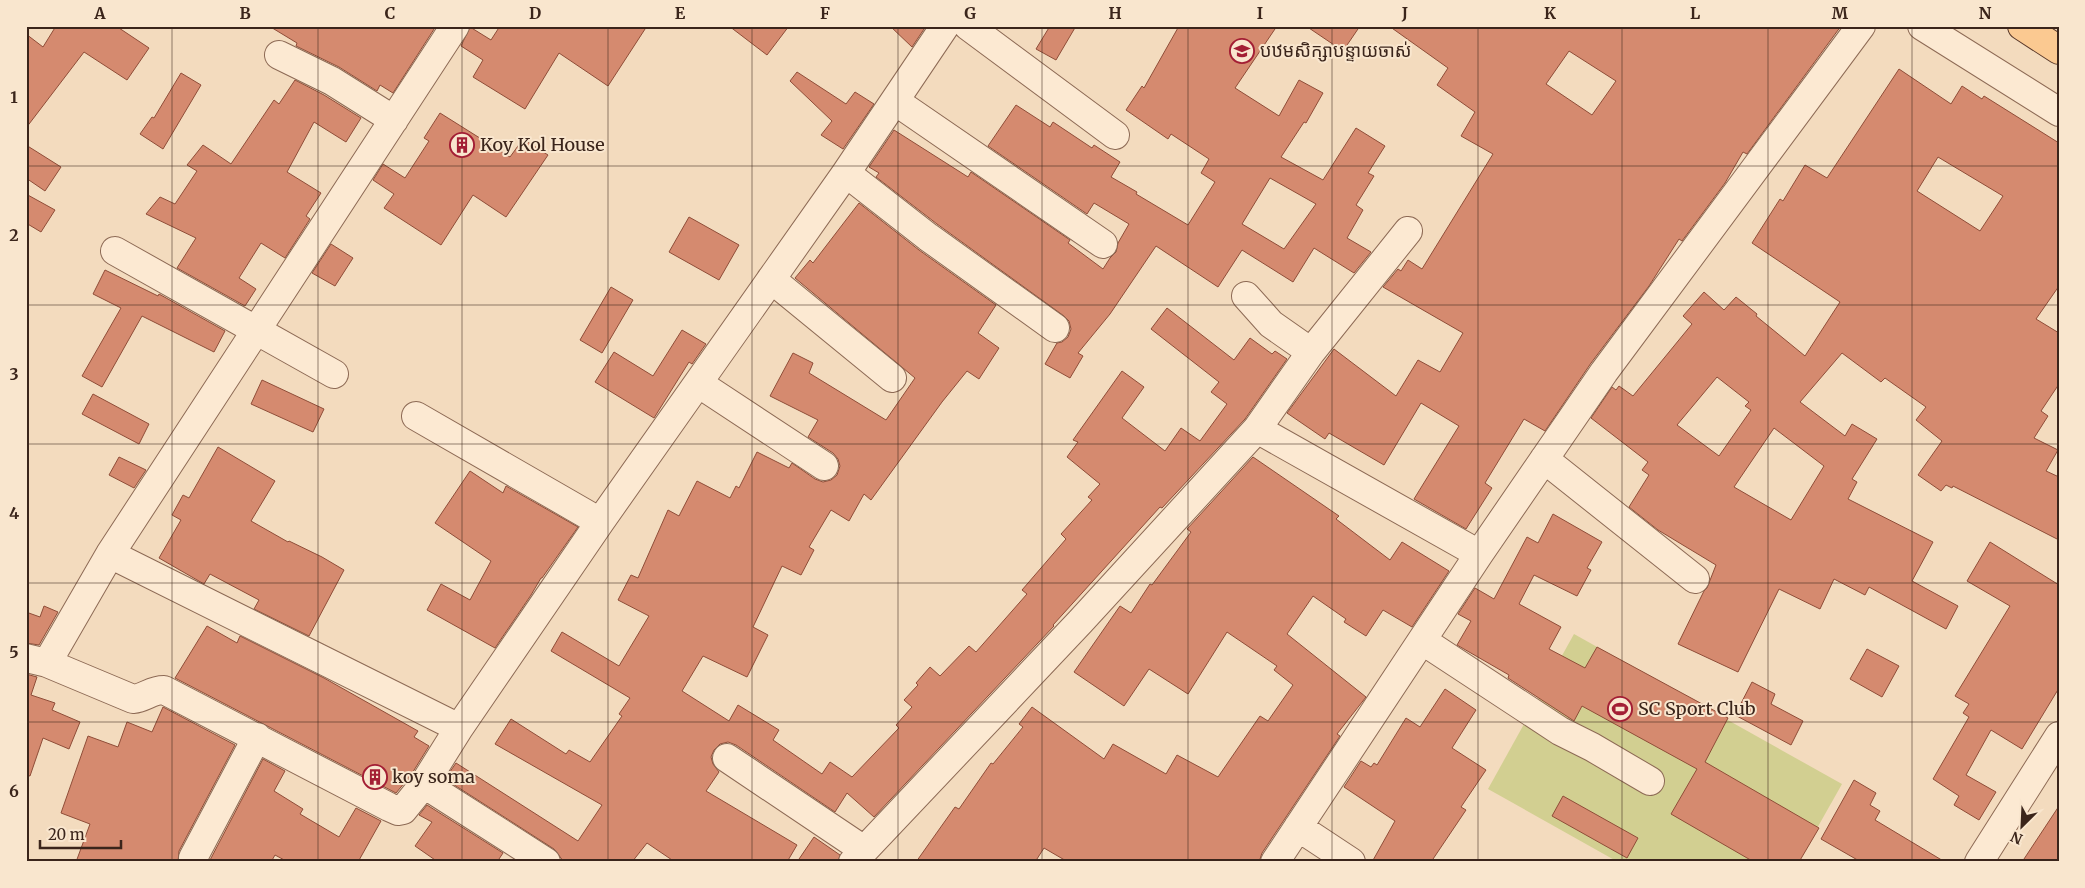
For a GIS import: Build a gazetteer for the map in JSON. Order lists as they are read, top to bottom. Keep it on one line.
{"places":{"school or university":["បឋមសិក្សាបន្ទាយចាស់"],"building":["Koy Kol House","koy soma"],"sports":["SC Sport Club"]},"scale_bar":"20 m","north":"bottom left","grid":{"columns":["A","B","C","D","E","F","G","H","I","J","K","L","M","N"],"rows":["1","2","3","4","5","6"]}}
